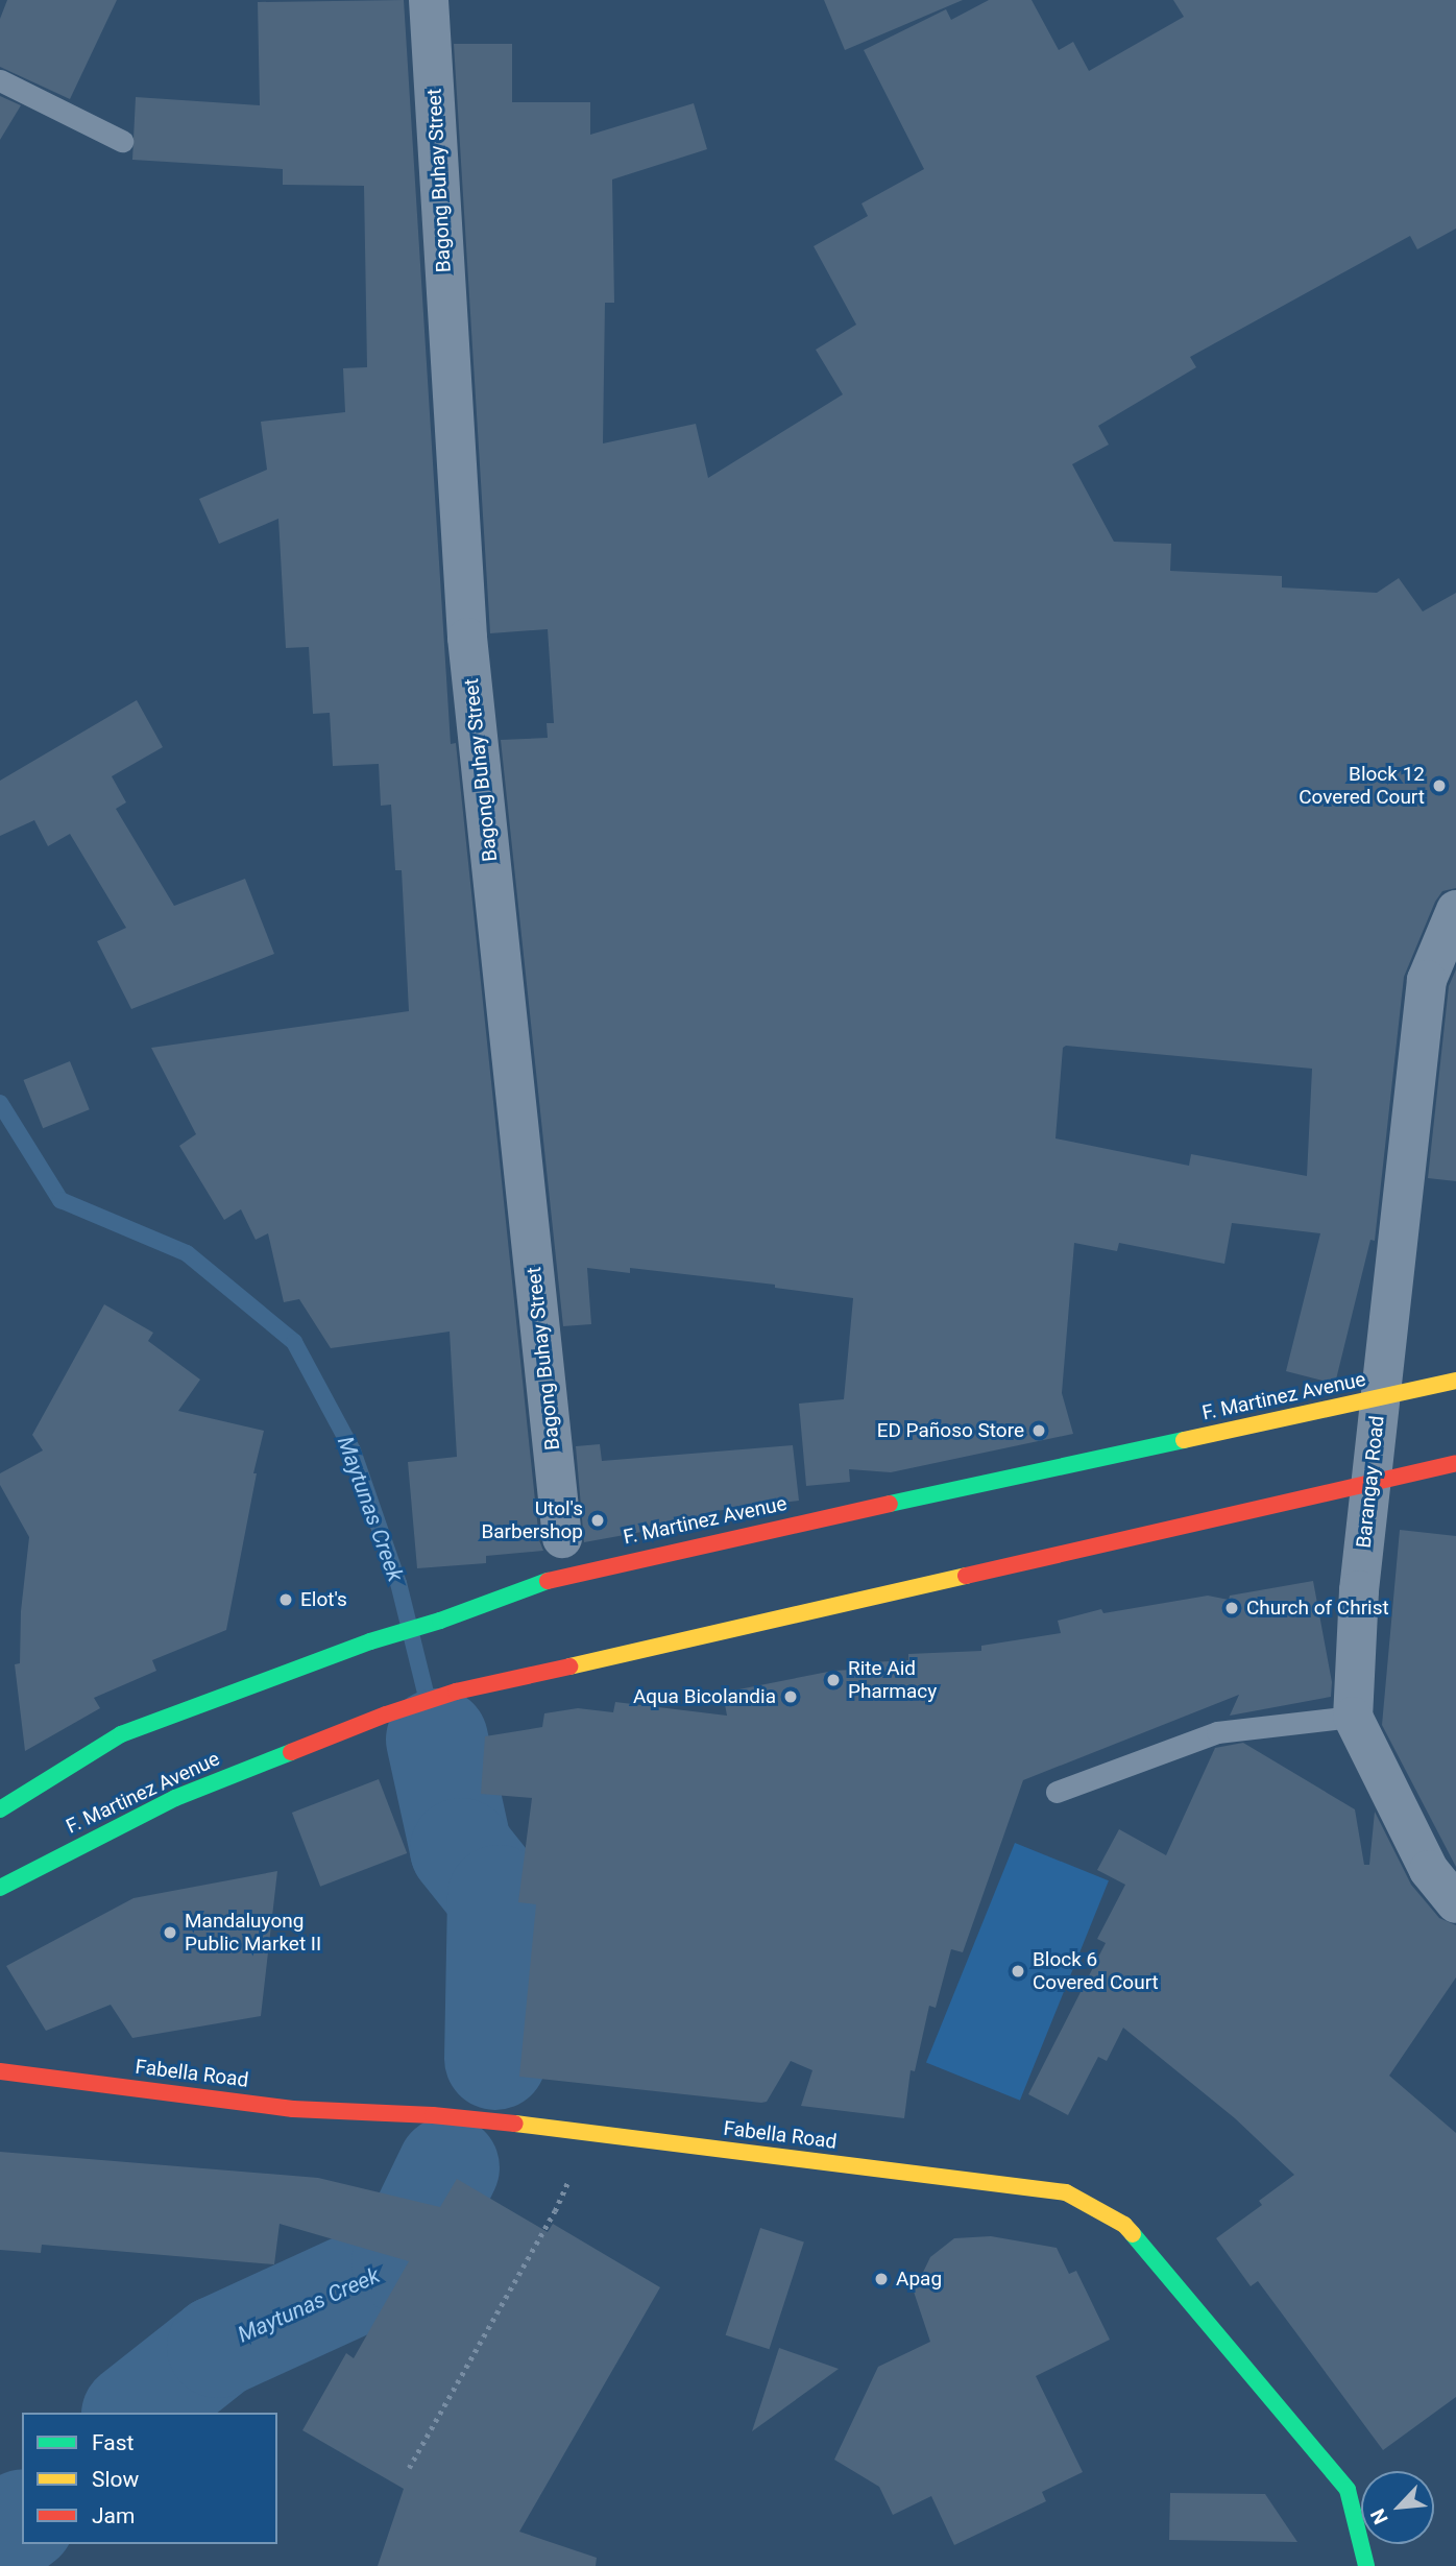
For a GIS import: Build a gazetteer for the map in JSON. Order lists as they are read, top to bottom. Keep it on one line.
{"streets":{"main road":["F. Martinez Avenue","Fabella Road"],"street":["Bagong Buhay Street","Barangay Road"]},"crossings":[["F. Martinez Avenue","Barangay Road"]],"water":["Maytunas Creek"],"places":["Block 12 Covered Court","ED Pañoso Store","Utol's Barbershop","Elot's","Church of Christ","Rite Aid Pharmacy","Aqua Bicolandia","Mandaluyong Public Market II","Block 6 Covered Court","Apag"],"legend":["Fast","Slow","Jam"],"north":"bottom left"}
